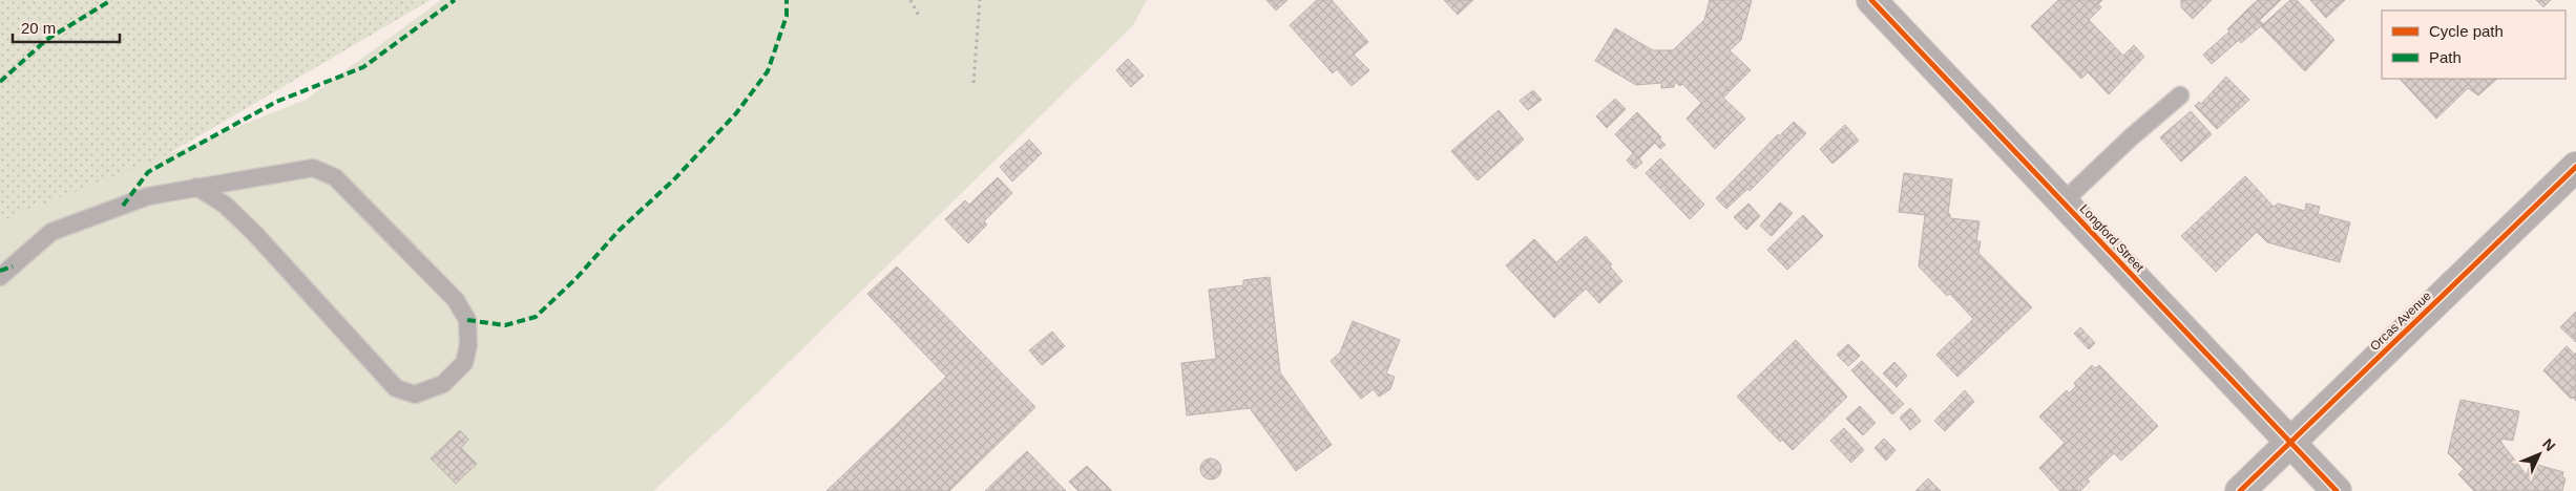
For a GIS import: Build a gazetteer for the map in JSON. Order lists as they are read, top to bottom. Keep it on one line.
{"streets":{"street":["Longford Street","Orcas Avenue"]},"crossings":[["Longford Street","Orcas Avenue"]],"legend":["Cycle path","Path"],"scale_bar":"20 m","north":"top right"}
